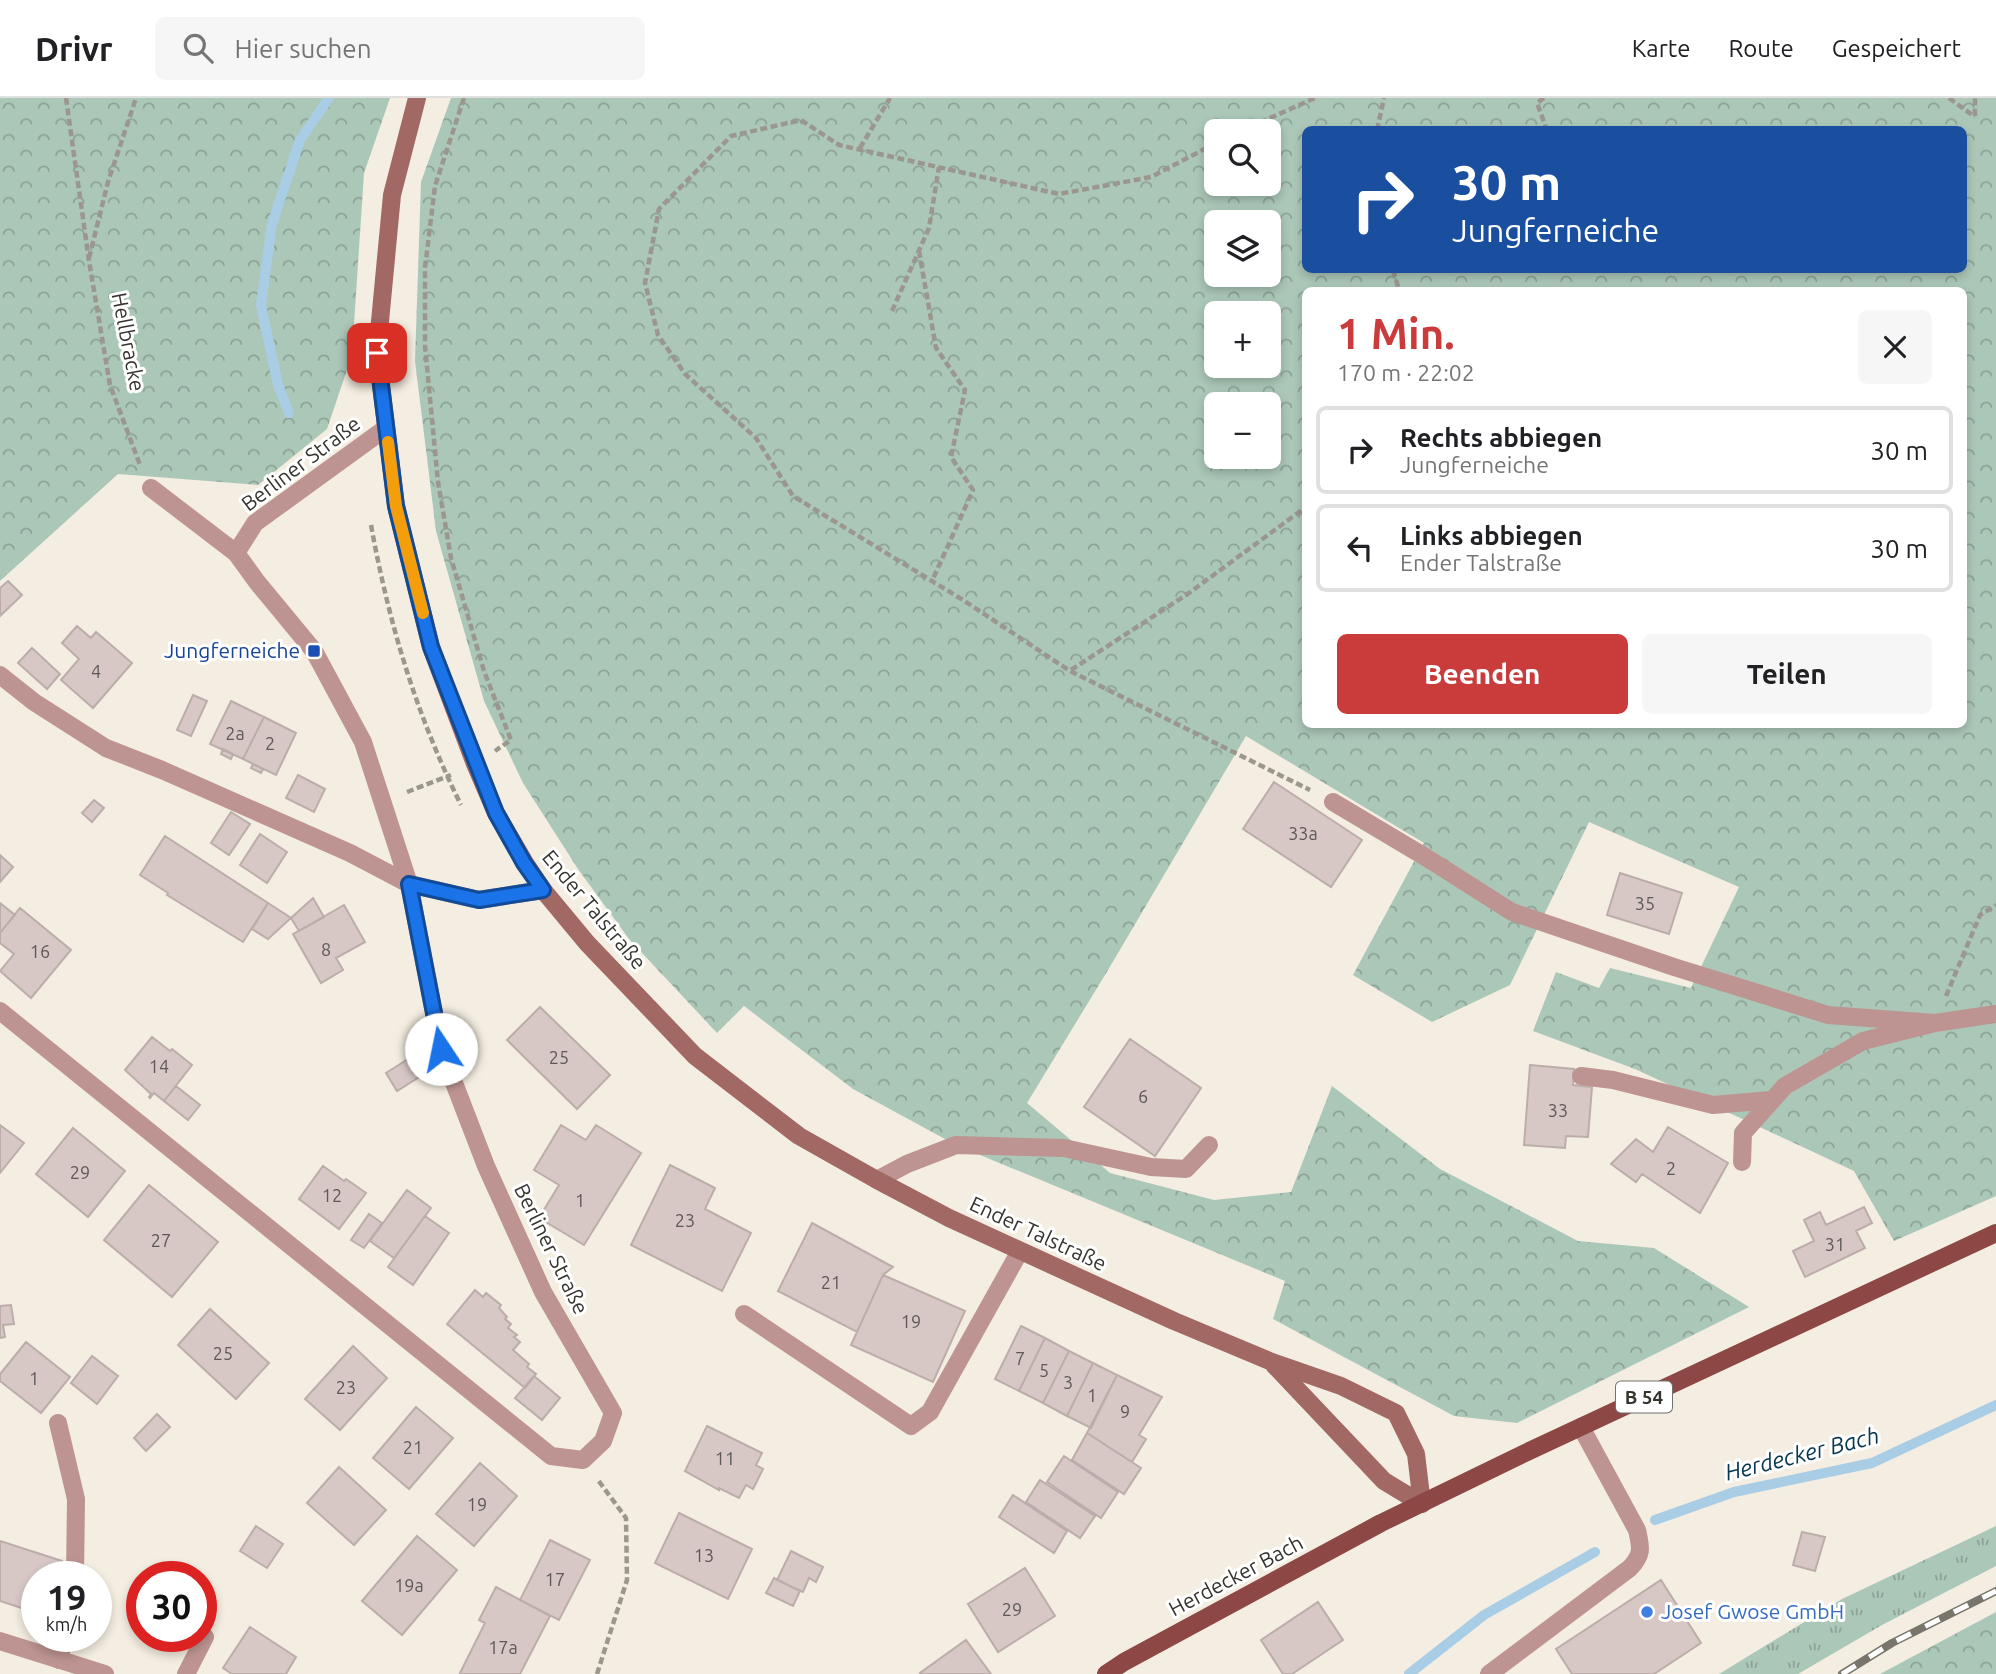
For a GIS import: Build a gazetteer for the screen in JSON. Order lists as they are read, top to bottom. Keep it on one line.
{"streets":{"main road":["Ender Talstraße","B 54","Herdecker Bach"],"street":["Berliner Straße"],"path":["Hellbracke"]},"crossings":[["Berliner Straße","Ender Talstraße"],["Ender Talstraße","Herdecker Bach"]],"water":["Herdecker Bach"],"places":{"transit":["Jungferneiche"],"other":["Josef Gwose GmbH"]},"house_numbers":["4","2a","2","33a","35","8","16","25","14","6","33","2","29","12","1","23","27","31","21","19","25","7","5","1","3","23","1","9","21","11","19","13","17","19a","29","17a"],"page":{"header":"Drivr","search":"Hier suchen","nav":["Karte","Route","Gespeichert"],"map_buttons":["+","−"],"turn":["30 m","Jungferneiche"],"heading":["1 Min.","170 m · 22:02"],"list":[{"name":"Rechts abbiegen","note":"Jungferneiche","value":"30 m"},{"name":"Links abbiegen","note":"Ender Talstraße","value":"30 m"}],"buttons":["Beenden","Teilen"],"speed":"19 km/h","limit":"30"}}
